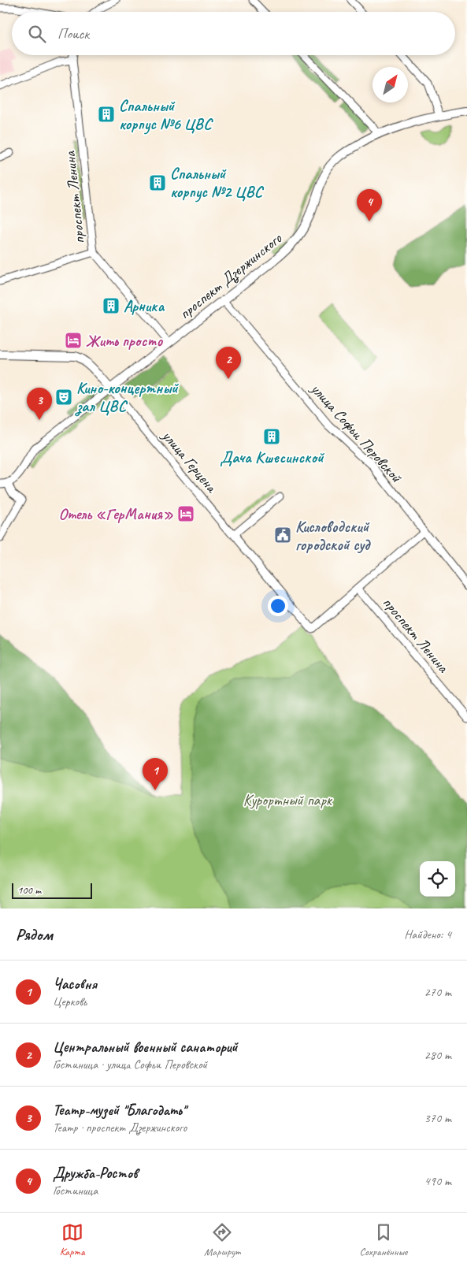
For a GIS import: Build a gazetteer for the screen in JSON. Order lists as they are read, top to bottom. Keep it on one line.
{"streets":{"main road":["проспект Дзержинского","улица Герцена"],"street":["проспект Ленина","улица Софьи Перовской"]},"crossings":[["проспект Ленина","проспект Дзержинского"],["проспект Ленина","улица Герцена"],["проспект Дзержинского","улица Софьи Перовской"],["проспект Дзержинского","улица Герцена"]],"parks":["Курортный парк"],"places":{"building":["Спальный корпус №6 ЦВС","Спальный корпус №2 ЦВС","Арника","Дача Кшесинской"],"hotel":["Жить просто","Отель «ГерМания»"],"theatre":["Кино-концертный зал ЦВС"],"public building":["Кисловодский городской суд"]},"scale_bar":"100 m","north":"top right","page":{"search":"Поиск","pins":["4","2","3","1"],"scale":"100 m","heading":["Рядом","Найдено: 4"],"list":[{"mark":"1","name":"Часовня","note":"Церковь","value":"270 m"},{"mark":"2","name":"Центральный военный санаторий","note":"Гостиница · улица Софьи Перовской","value":"280 m"},{"mark":"3","name":"Театр-музей \"Благодать\"","note":"Театр · проспект Дзержинского","value":"370 m"},{"mark":"4","name":"Дружба-Ростов","note":"Гостиница","value":"490 m"}],"nav":["Карта","Маршрут","Сохранённые"]}}
